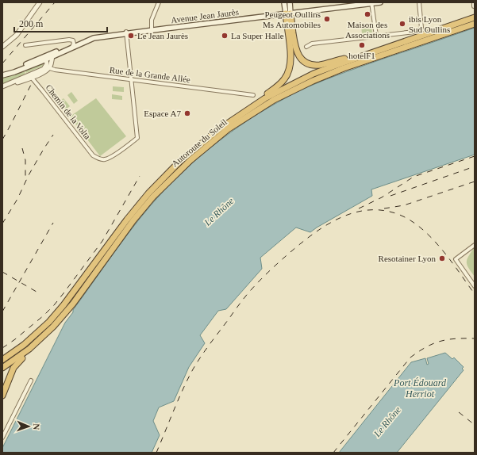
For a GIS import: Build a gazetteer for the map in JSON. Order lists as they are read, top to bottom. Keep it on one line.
{"streets":{"highway":["Autoroute du Soleil"],"main road":["Avenue Jean Jaurès"],"street":["Rue de la Grande Allée","Chemin de la Volta"]},"crossings":[["Rue de la Grande Allée","Chemin de la Volta"]],"water":["Le Rhône","Port Édouard Herriot"],"places":["Maison des Associations","Peugeot Oullins Ms Automobiles","ibis Lyon Sud Oullins","Le Jean Jaurès","La Super Halle","hotelF1","Espace A7","Resotainer Lyon"],"scale_bar":"200 m","north":"right"}
